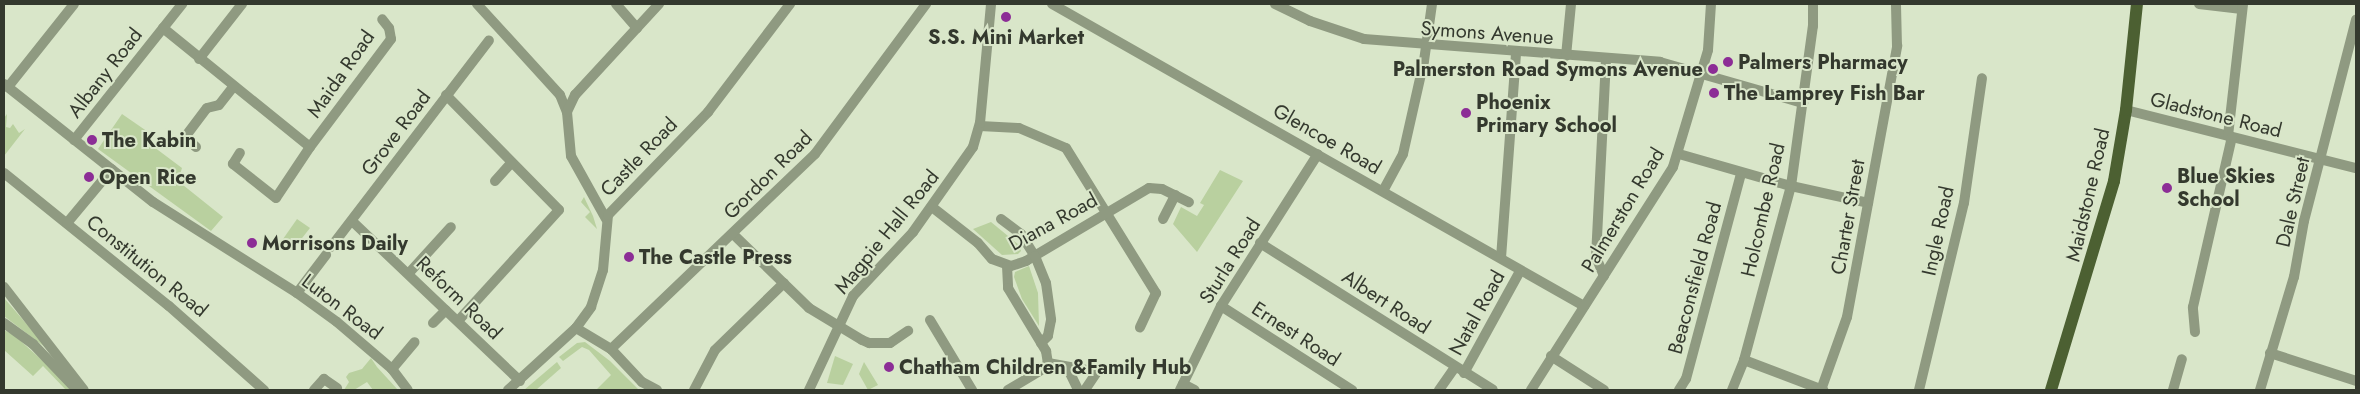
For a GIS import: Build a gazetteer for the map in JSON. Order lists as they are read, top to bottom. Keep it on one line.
{"streets":{"main road":["Maidstone Road"],"street":["Symons Avenue","Albany Road","Maida Road","Gladstone Road","Grove Road","Glencoe Road","Castle Road","Gordon Road","Dale Street","Palmerston Road","Holcombe Road","Charter Street","Diana Road","Ingle Road","Magpie Hall Road","Sturla Road","Constitution Road","Beaconsfield Road","Reform Road","Albert Road","Luton Road","Natal Road","Ernest Road"]},"crossings":[["Symons Avenue","Palmerston Road"],["Symons Avenue","Holcombe Road"],["Albany Road","Maida Road"],["Albany Road","Luton Road"],["Gladstone Road","Maidstone Road"],["Gladstone Road","Dale Street"],["Grove Road","Reform Road"],["Grove Road","Luton Road"],["Glencoe Road","Palmerston Road"],["Glencoe Road","Sturla Road"],["Glencoe Road","Natal Road"],["Castle Road","Reform Road"],["Diana Road","Magpie Hall Road"],["Sturla Road","Albert Road"],["Sturla Road","Ernest Road"],["Albert Road","Natal Road"]],"places":["S.S. Mini Market","Palmers Pharmacy","Palmerston Road Symons Avenue","The Lamprey Fish Bar","Phoenix Primary School","The Kabin","Open Rice","Blue Skies School","Morrisons Daily","The Castle Press","Chatham Children &Family Hub"]}
